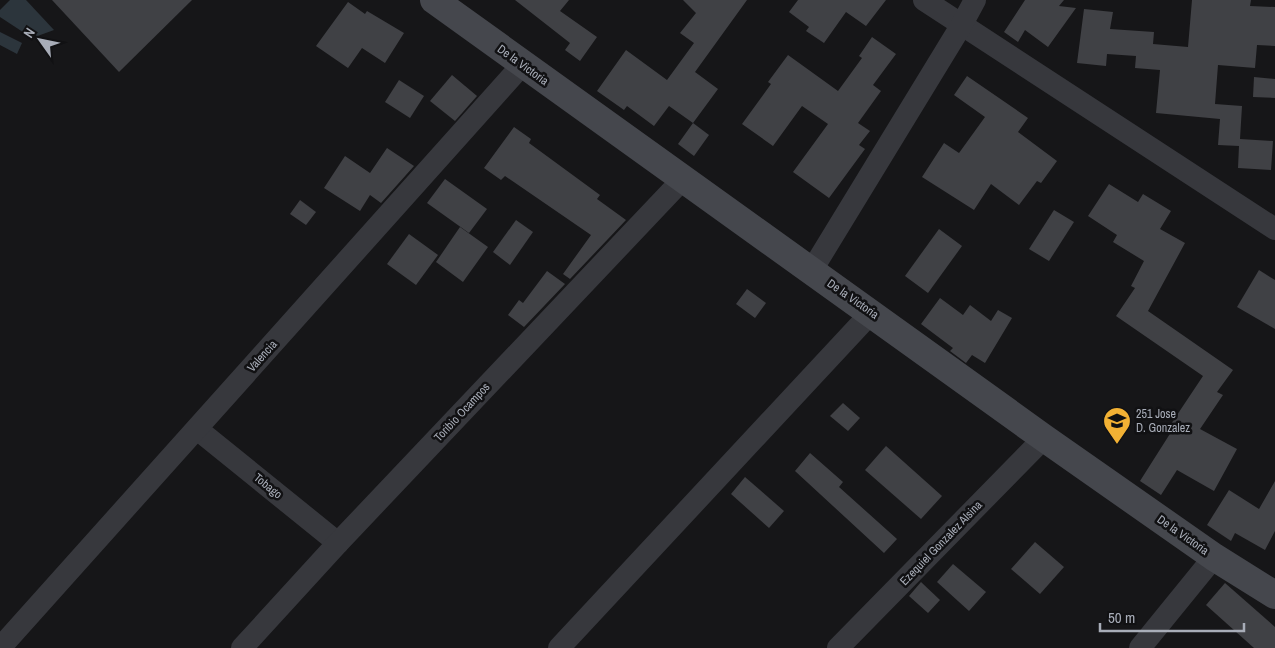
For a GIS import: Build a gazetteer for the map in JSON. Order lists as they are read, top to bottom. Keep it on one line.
{"streets":{"main road":["De la Victoria"],"street":["Valencia","Toribio Ocampos","Tobago","Ezequiel Gonzalez Alsina"]},"crossings":[["De la Victoria","Valencia"],["De la Victoria","Toribio Ocampos"],["De la Victoria","Ezequiel Gonzalez Alsina"],["Valencia","Tobago"],["Toribio Ocampos","Tobago"]],"places":{"school or university":["251 Jose D. Gonzalez"]},"scale_bar":"50 m","north":"top left"}
